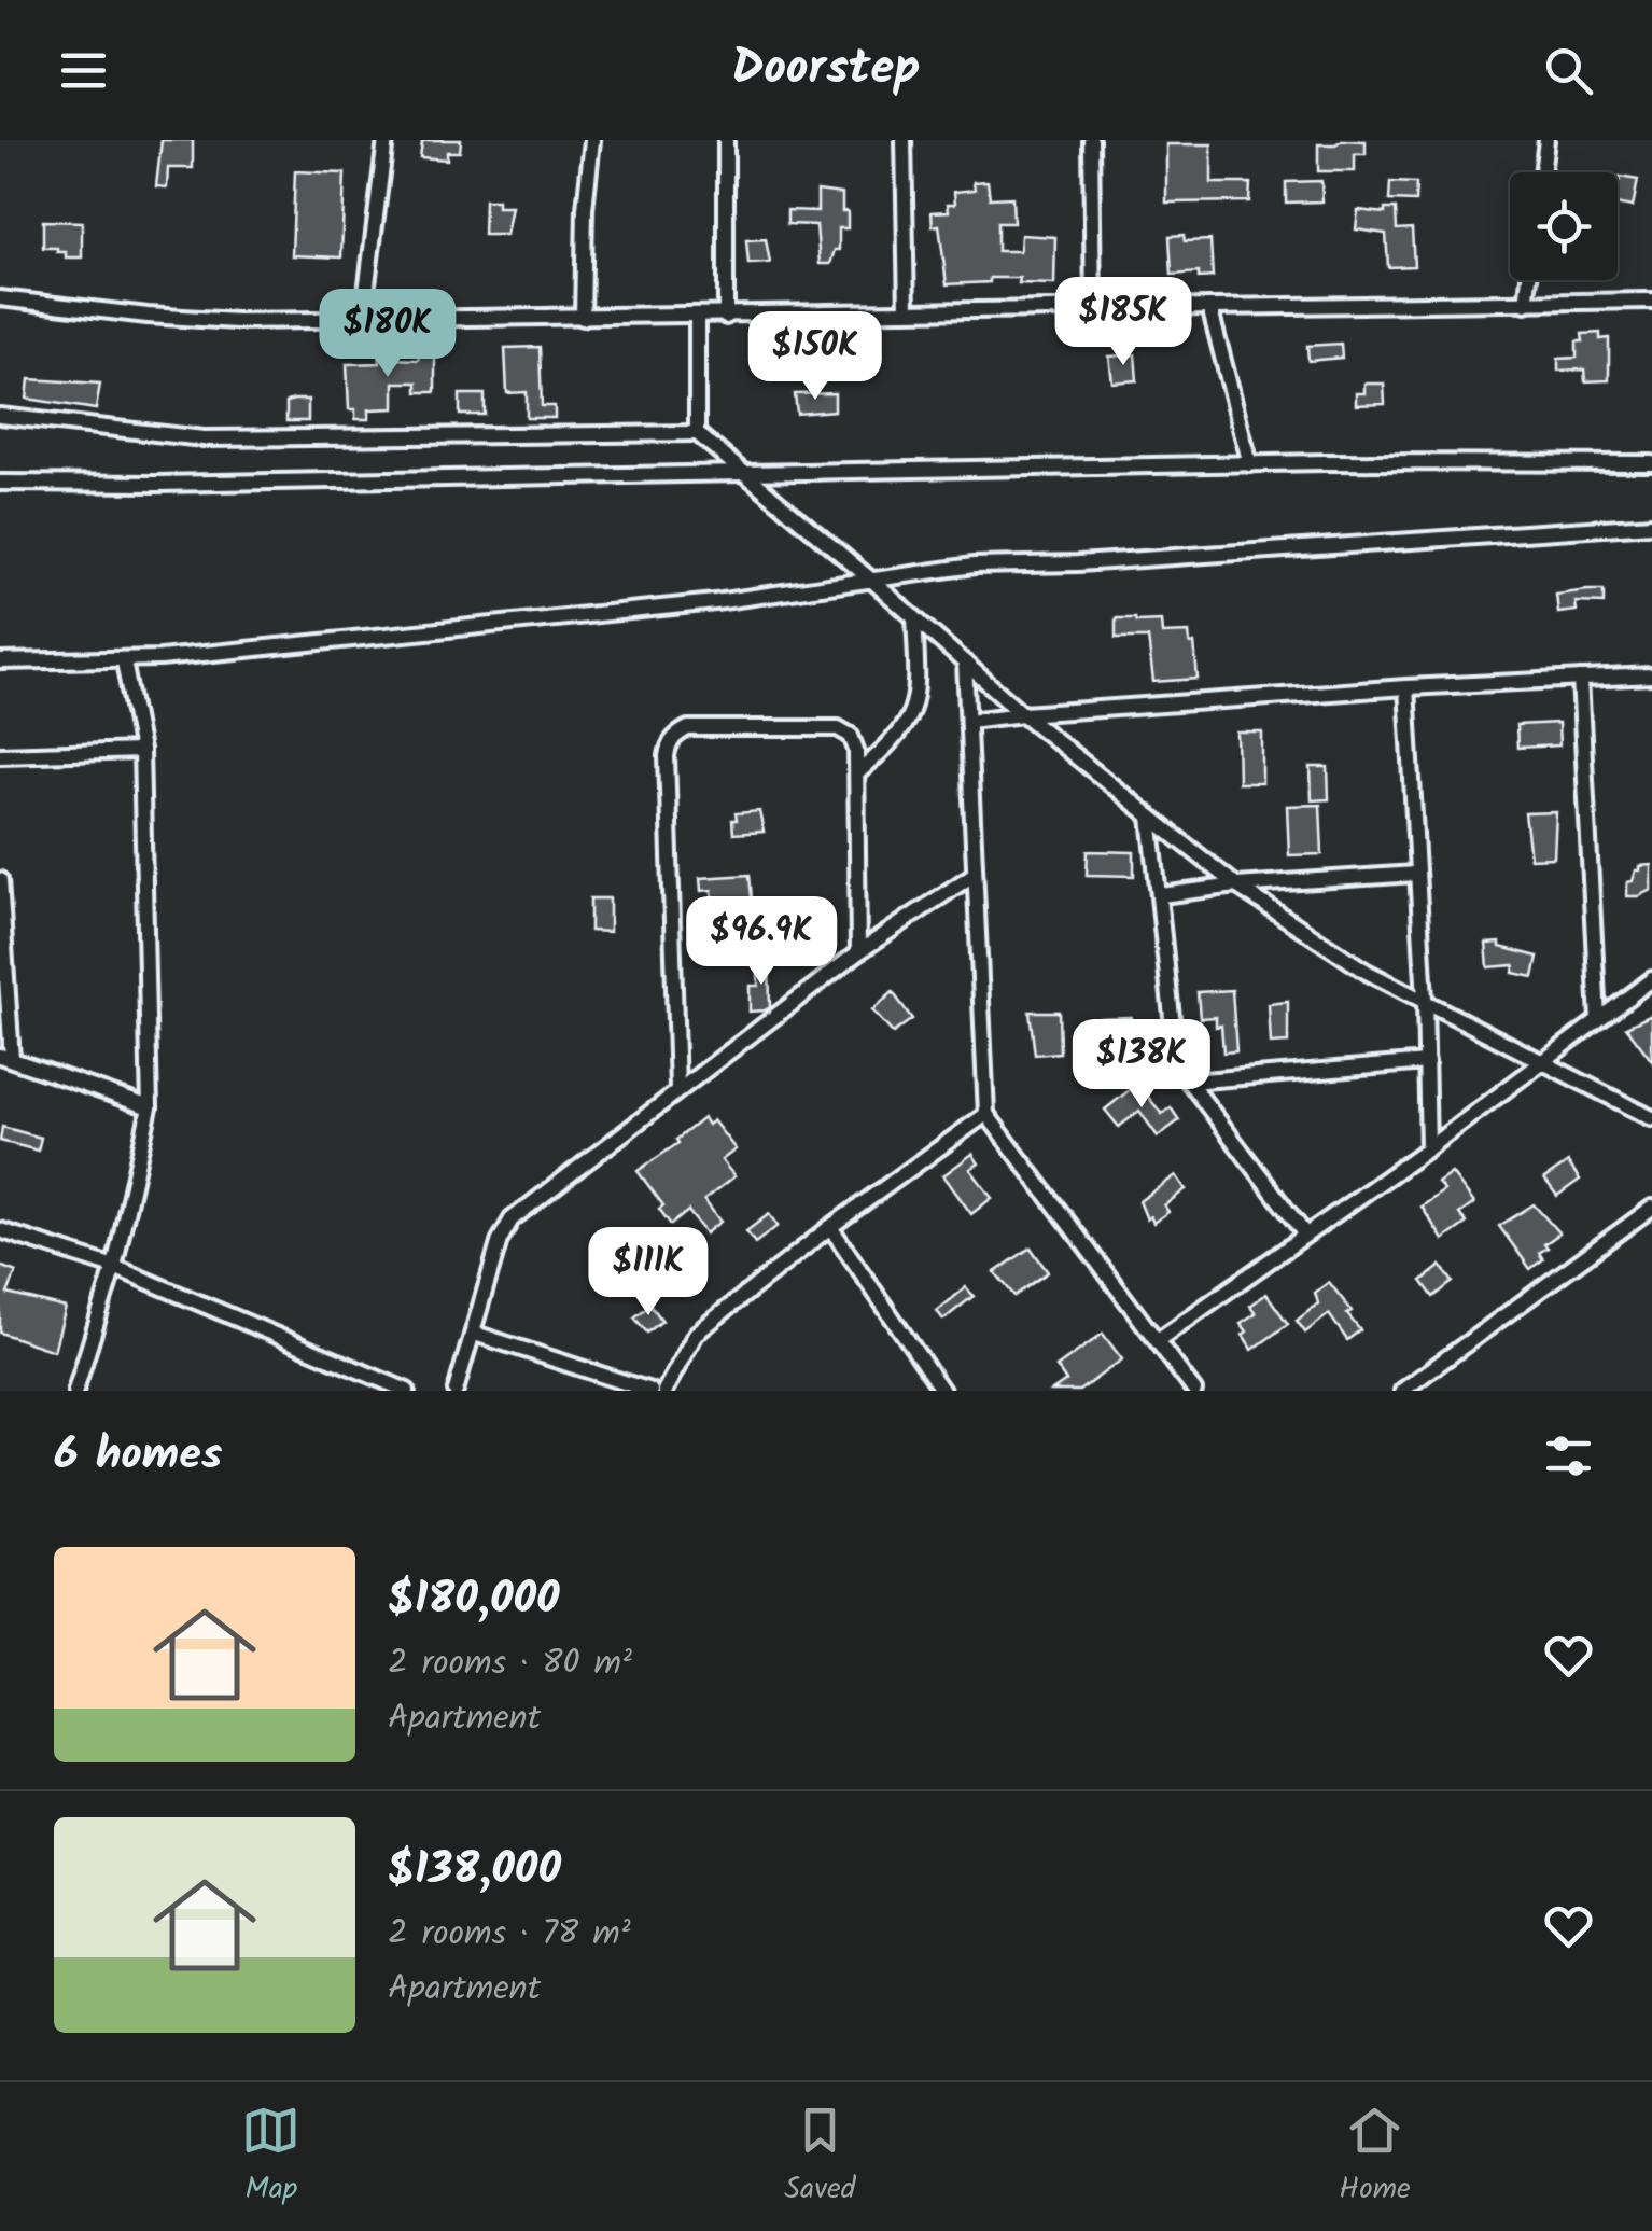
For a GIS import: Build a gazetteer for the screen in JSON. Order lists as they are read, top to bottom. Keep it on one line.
{"page":{"header":"Doorstep","price":["$185K","$180K","$150K","$96.9K","$138K","$111K"],"heading":"6 homes","list":[{"name":"$180,000","note":"2 rooms · 80 m² · Apartment"},{"name":"$138,000","note":"2 rooms · 78 m² · Apartment"}],"tabs":["Map","Saved","Home"]}}
